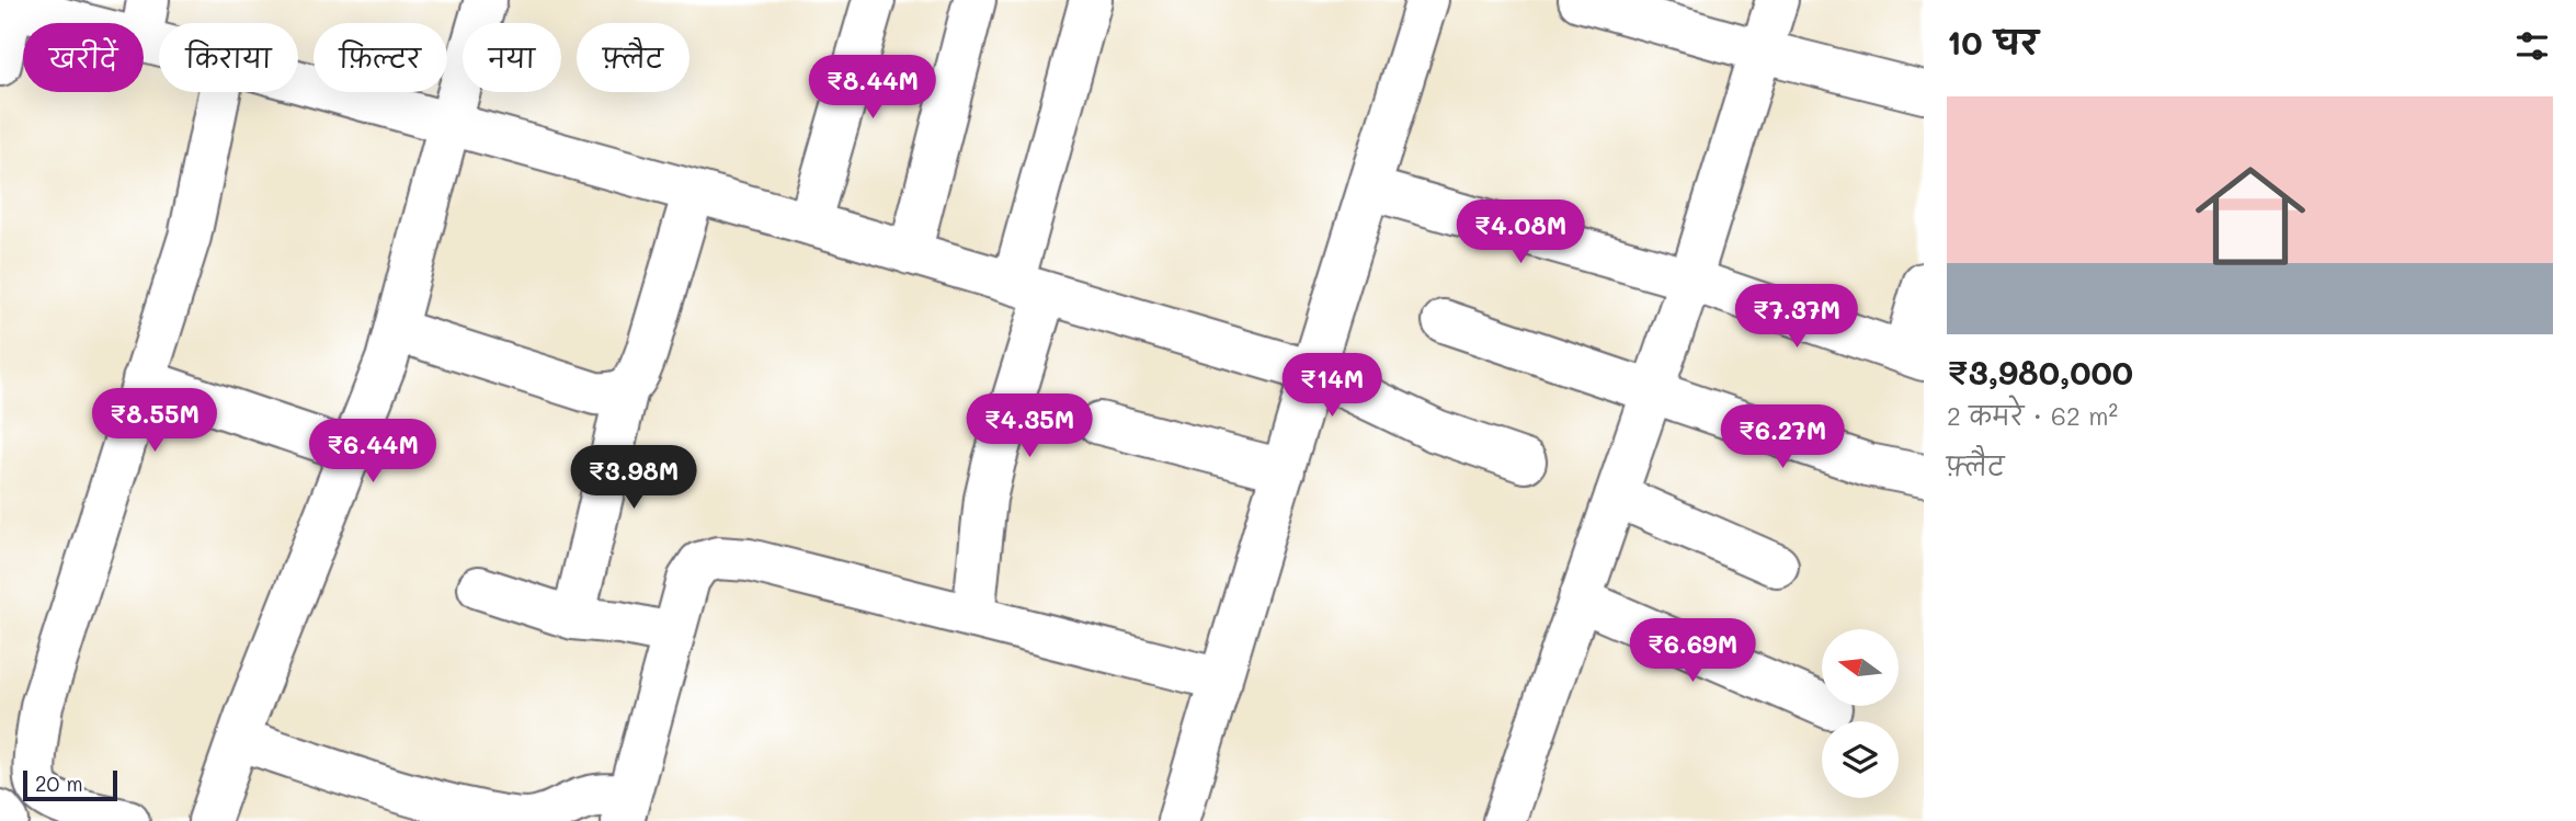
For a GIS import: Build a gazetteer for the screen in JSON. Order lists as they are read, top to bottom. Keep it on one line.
{"scale_bar":"20 m","north":"left","page":{"heading":"10 घर","chip":["खरीदें","किराया","फ़िल्टर","नया","फ़्लैट"],"price":["₹8.44M","₹4.08M","₹7.37M","₹14M","₹8.55M","₹4.35M","₹6.27M","₹6.44M","₹3.98M","₹6.69M"],"list":[{"name":"₹3,980,000","note":"2 कमरे · 62 m² · फ़्लैट"}],"scale":"20 m"}}
